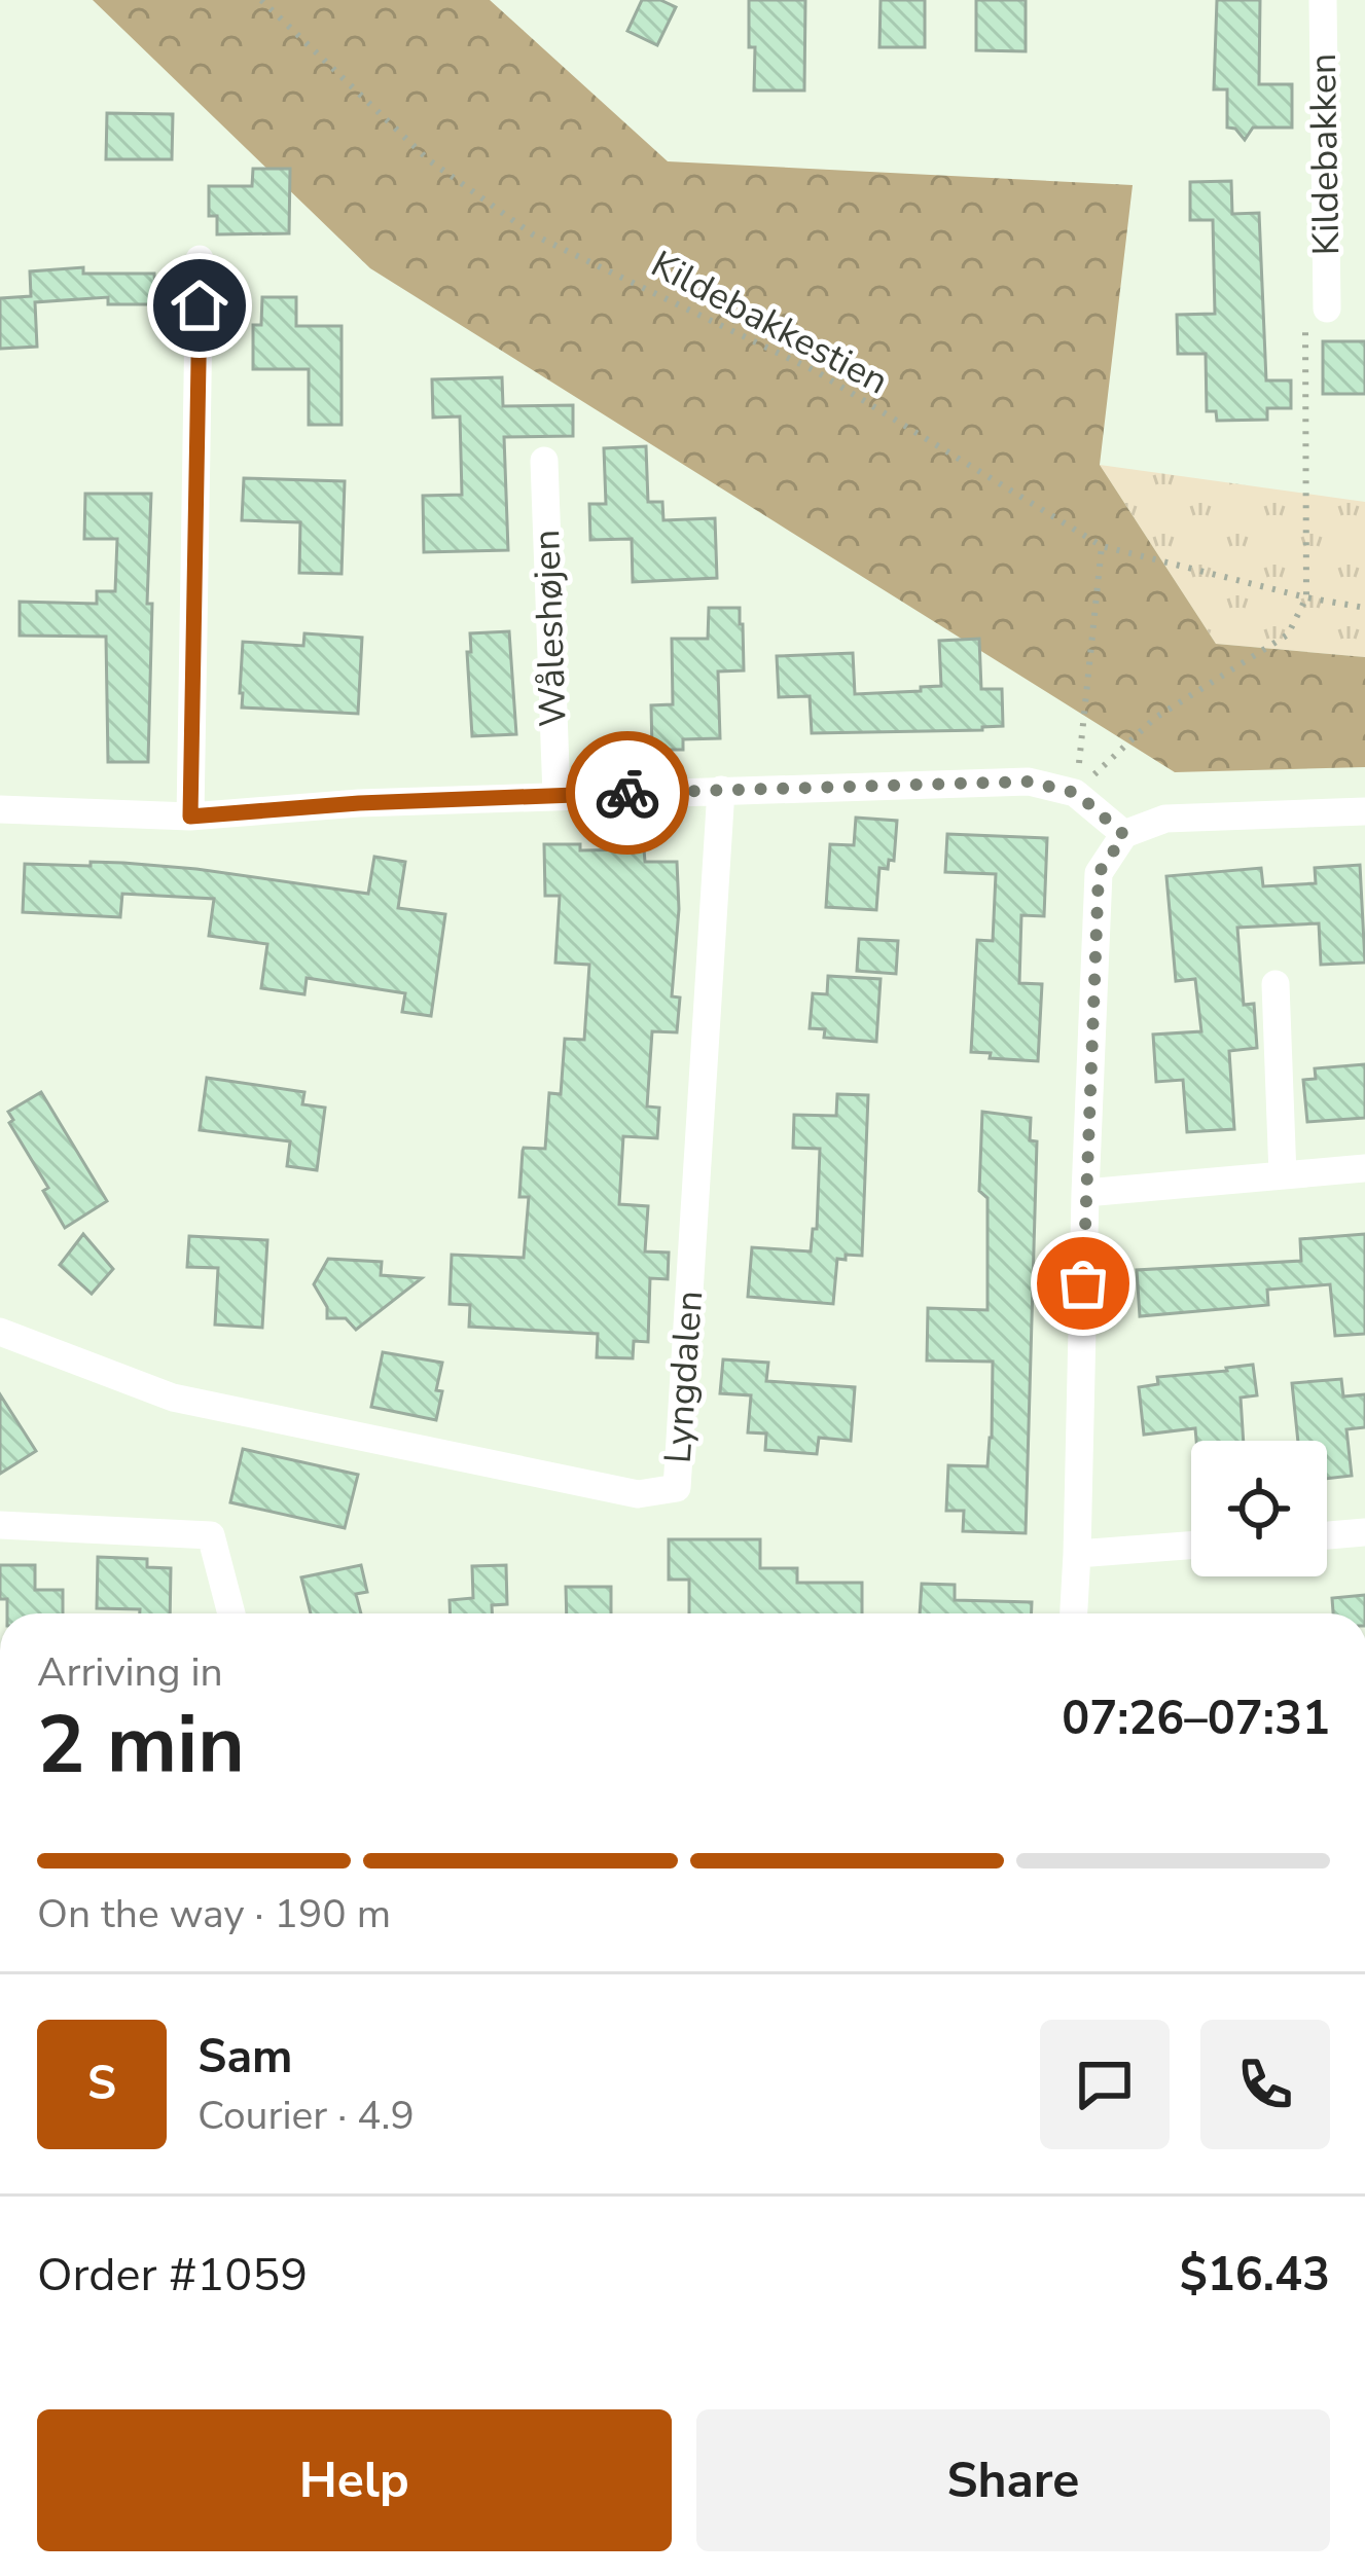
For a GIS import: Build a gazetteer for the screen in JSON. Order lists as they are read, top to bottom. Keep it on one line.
{"streets":{"street":["Kildebakken","Wåleshøjen","Lyngdalen"],"path":["Kildebakkestien"]},"page":{"heading":["2 min","Arriving in","07:26–07:31"],"panel":["Sam","Courier · 4.9","Order #1059","$16.43"],"bar":"On the way · 190 m","round":"S","buttons":["Help","Share"]}}
